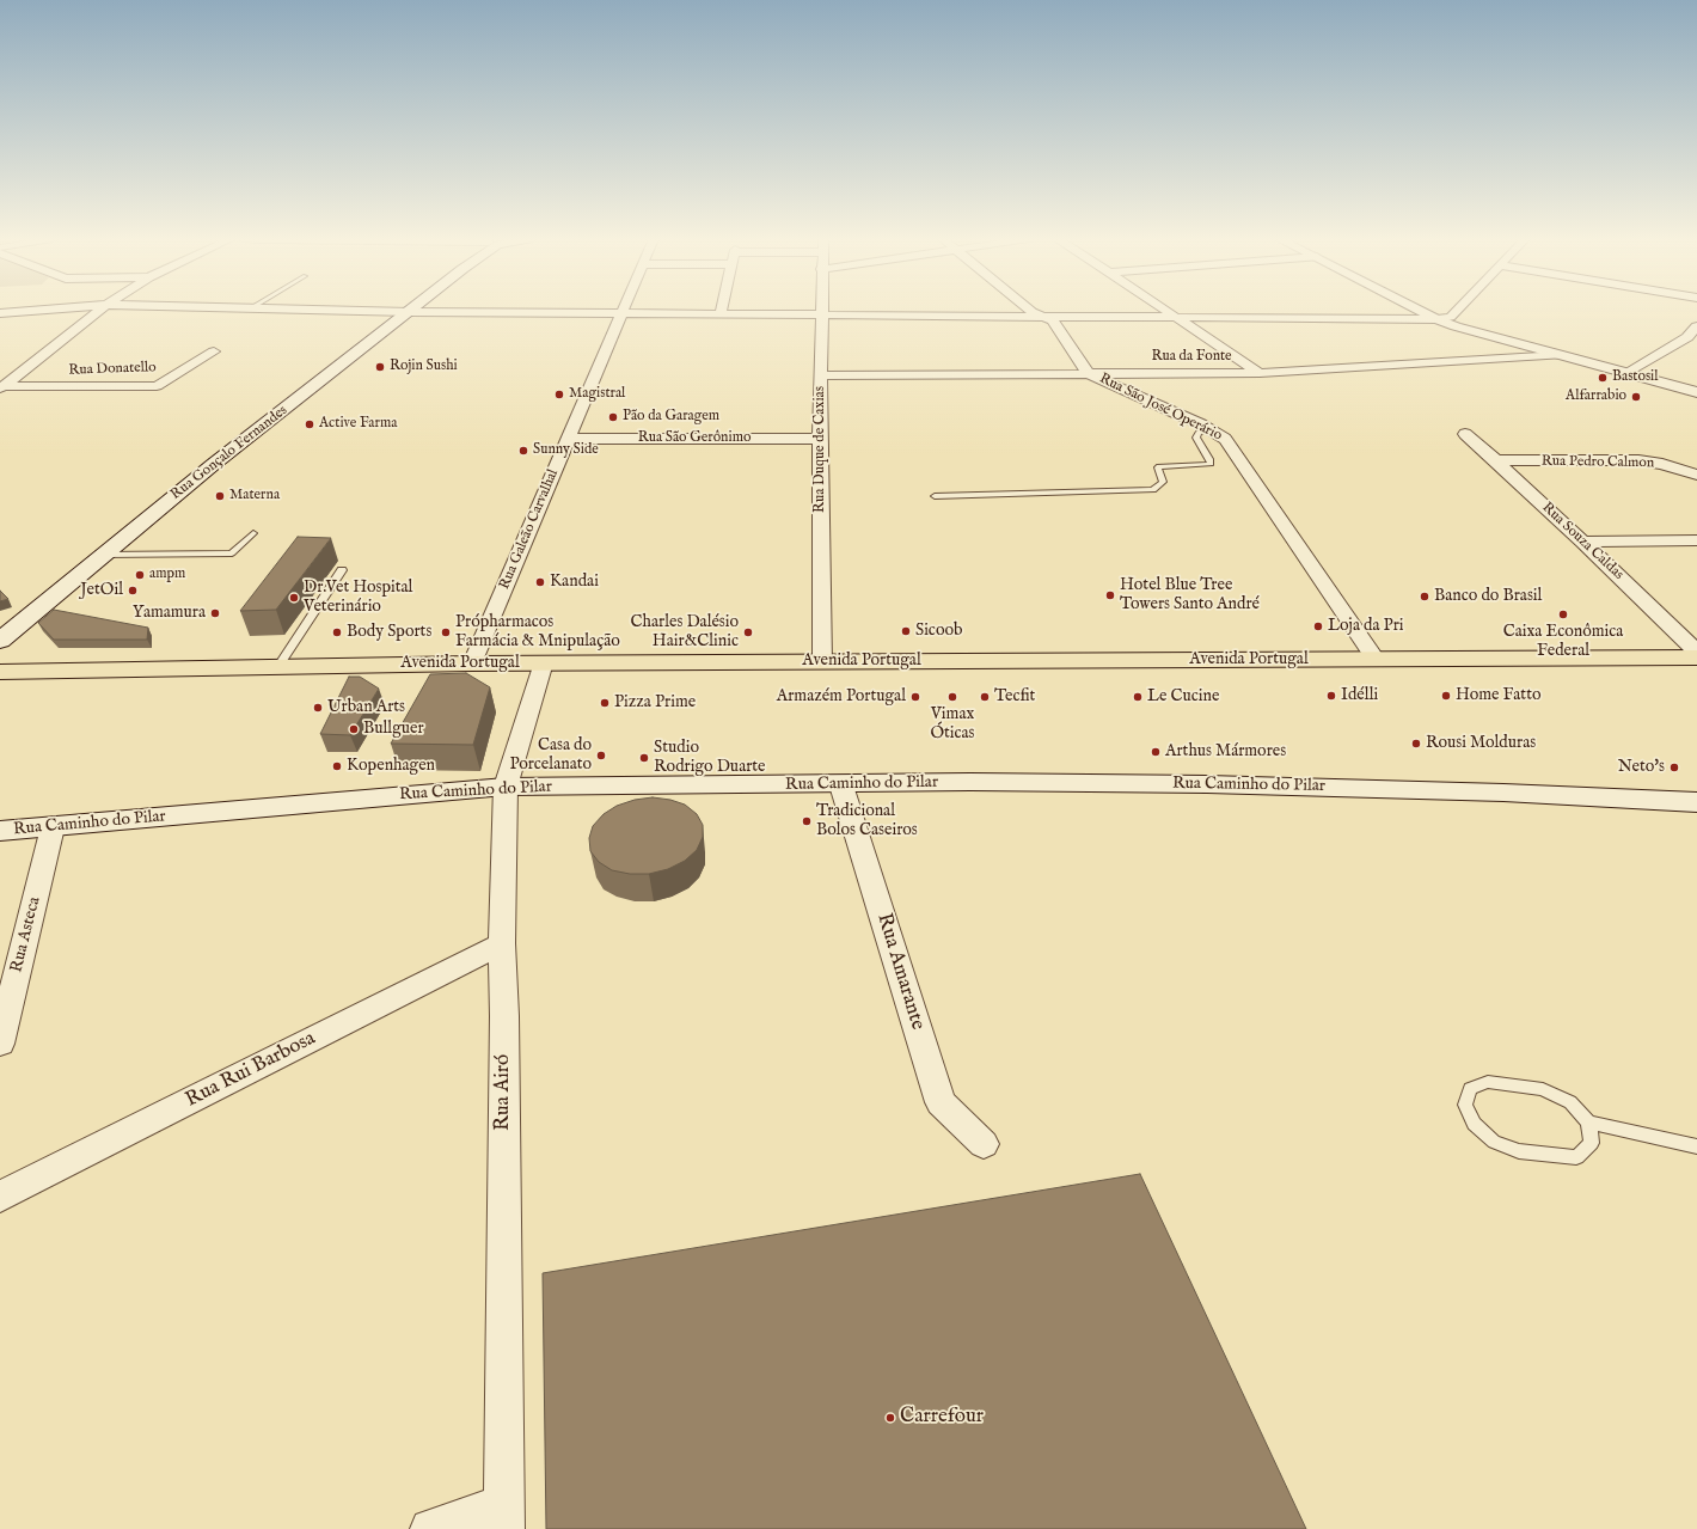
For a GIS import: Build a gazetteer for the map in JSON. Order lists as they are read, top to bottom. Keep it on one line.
{"streets":{"main road":["Rua Gonçalo Fernandes","Avenida Portugal","Rua Caminho do Pilar"],"street":["Rua da Fonte","Rua Donatello","Rua São José Operário","Rua São Gerônimo","Rua Duque de Caxias","Rua Pedro Calmon","Rua Galeão Carvalhal","Rua Souza Caldas","Rua Asteca","Rua Amarante","Rua Rui Barbosa","Rua Airó"]},"crossings":[["Rua da Fonte","Rua São José Operário"],["Rua da Fonte","Rua Duque de Caxias"],["Rua São José Operário","Avenida Portugal"],["Rua São Gerônimo","Rua Duque de Caxias"],["Rua São Gerônimo","Rua Galeão Carvalhal"],["Rua Duque de Caxias","Avenida Portugal"],["Rua Pedro Calmon","Rua Souza Caldas"],["Rua Galeão Carvalhal","Avenida Portugal"],["Avenida Portugal","Rua Airó"],["Rua Caminho do Pilar","Rua Asteca"],["Rua Caminho do Pilar","Rua Amarante"],["Rua Caminho do Pilar","Rua Airó"],["Rua Rui Barbosa","Rua Airó"]],"places":["Rojin Sushi","Bastosil","Magistral","Alfarrabio","Pão da Garagem","Active Farma","Sunny Side","Materna","ampm","Kandai","JetOil","Hotel Blue Tree Towers Santo André","Banco do Brasil","Dr.Vet Hospital Veterinário","Yamamura","Caixa Econômica Federal","Loja da Pri","Sicoob","Body Sports","Própharmacos Farmácia & Mnipulação","Charles Dalésio Hair&Clinic","Idélli","Home Fatto","Armazém Portugal","Vimax Óticas","Tecfit","Le Cucine","Pizza Prime","Urban Arts","Bullguer","Rousi Molduras","Arthus Mármores","Casa do Porcelanato","Studio Rodrigo Duarte","Kopenhagen","Neto's","Tradicional Bolos Caseiros","Carrefour"]}
